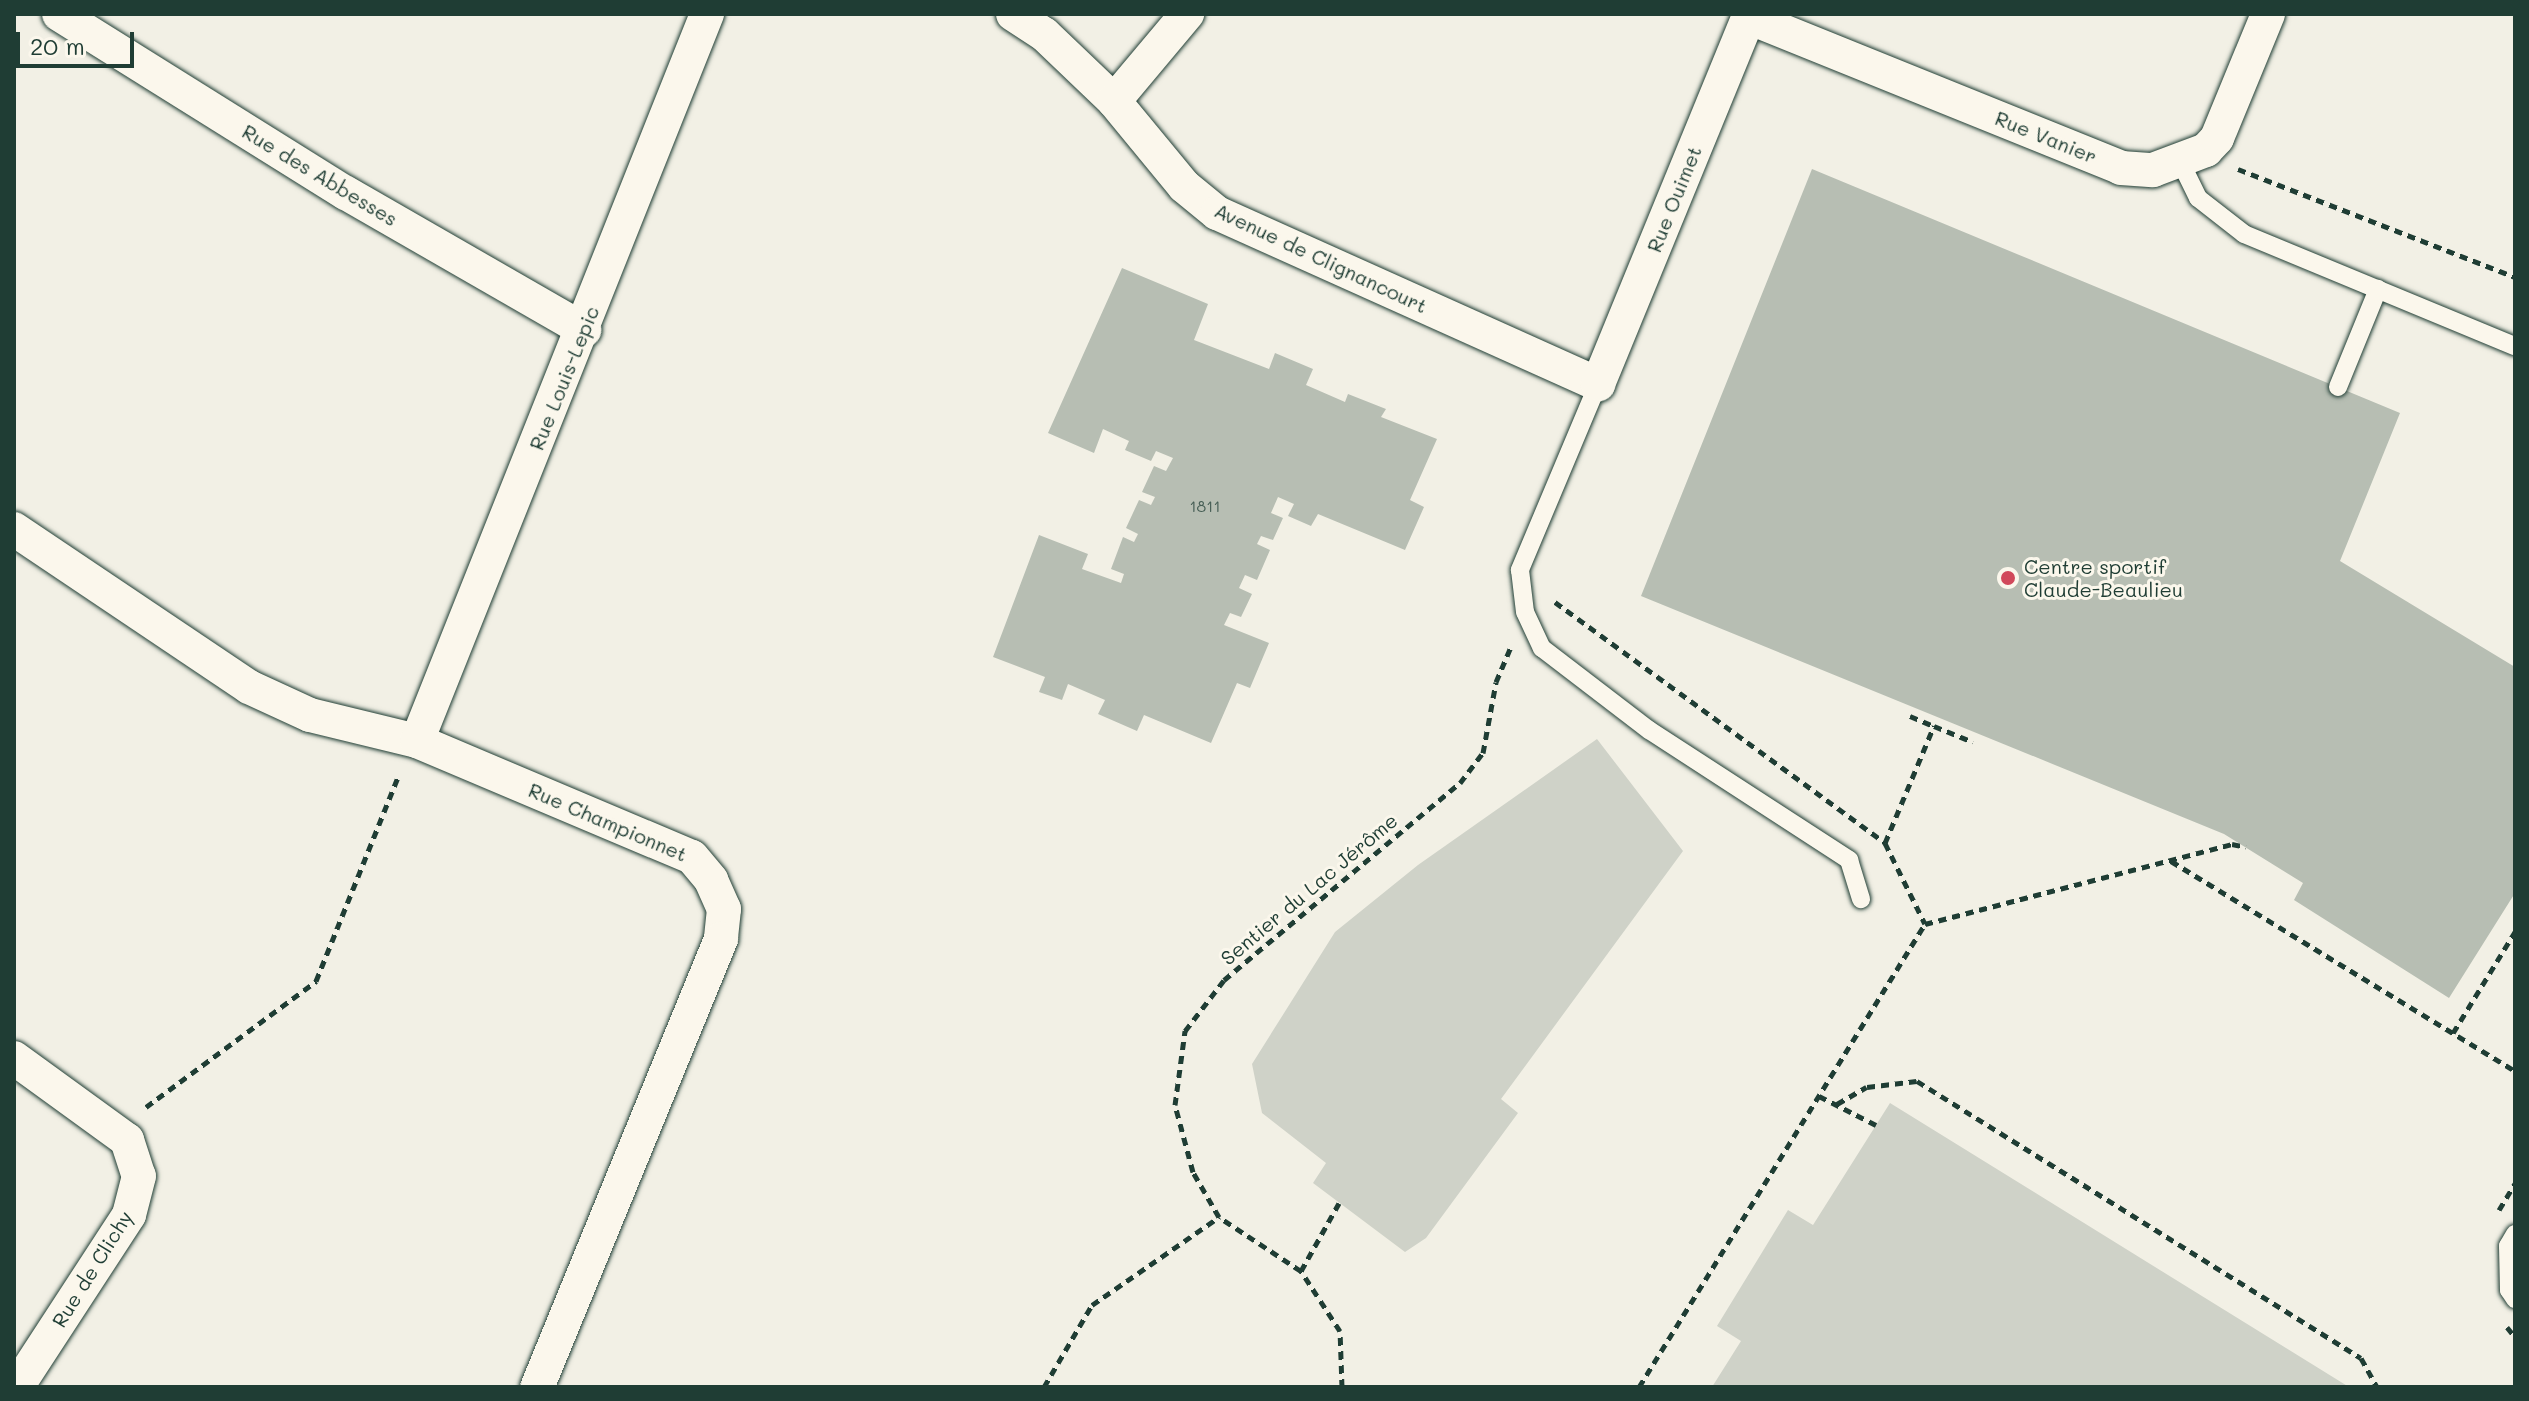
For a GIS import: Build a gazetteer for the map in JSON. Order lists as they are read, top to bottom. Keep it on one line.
{"streets":{"street":["Rue Vanier","Rue des Abbesses","Rue Ouimet","Avenue de Clignancourt","Rue Louis-Lepic","Rue Championnet","Rue de Clichy"],"path":["Sentier du Lac Jérôme"]},"crossings":[["Rue Vanier","Rue Ouimet"],["Rue des Abbesses","Rue Louis-Lepic"],["Rue Ouimet","Avenue de Clignancourt"],["Rue Louis-Lepic","Rue Championnet"]],"places":["Centre sportif Claude-Beaulieu"],"house_numbers":["1811"],"scale_bar":"20 m"}
